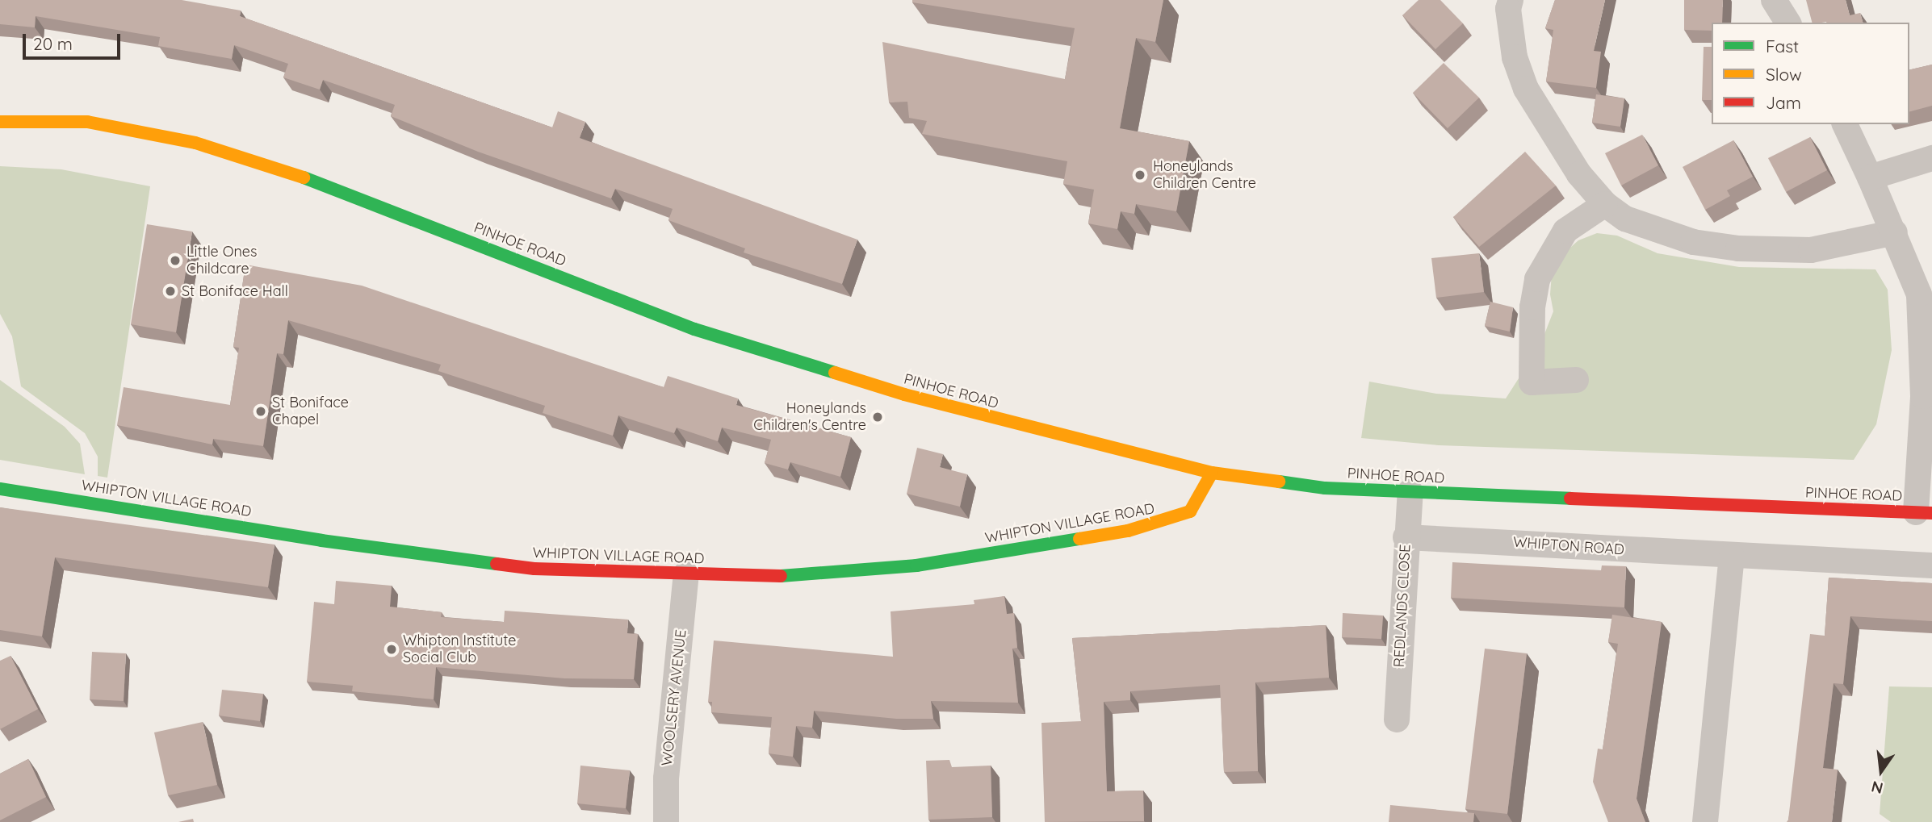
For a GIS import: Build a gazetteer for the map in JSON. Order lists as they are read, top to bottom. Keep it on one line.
{"streets":{"main road":["PINHOE ROAD","WHIPTON VILLAGE ROAD"],"street":["WHIPTON ROAD","REDLANDS CLOSE","WOOLSERY AVENUE"]},"crossings":[["PINHOE ROAD","WHIPTON VILLAGE ROAD"],["PINHOE ROAD","REDLANDS CLOSE"],["WHIPTON VILLAGE ROAD","WOOLSERY AVENUE"],["WHIPTON ROAD","REDLANDS CLOSE"]],"places":["Honeylands Children Centre","Little Ones Childcare","St Boniface Hall","St Boniface Chapel","Honeylands Children's Centre","Whipton Institute Social Club"],"legend":["Fast","Slow","Jam"],"scale_bar":"20 m","north":"bottom"}
